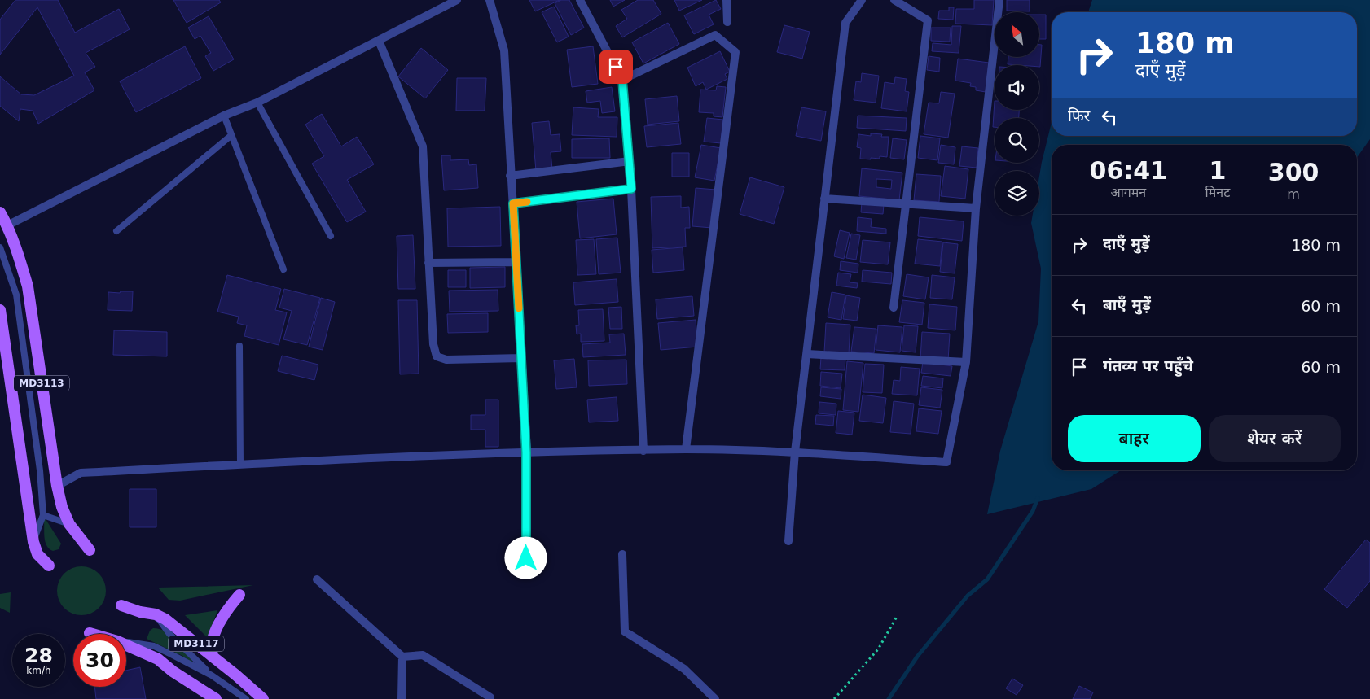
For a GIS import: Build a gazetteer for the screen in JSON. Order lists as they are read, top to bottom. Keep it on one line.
{"streets":{"main road":["MD3113","MD3117"]},"north":"top left","page":{"turn":["180 m","दाएँ मुड़ें"],"then":"फिर","eta":["06:41","आगमन","1","मिनट","300","m"],"list":[{"name":"दाएँ मुड़ें","value":"180 m"},{"name":"बाएँ मुड़ें","value":"60 m"},{"name":"गंतव्य पर पहुँचे","value":"60 m"}],"buttons":["बाहर","शेयर करें"],"speed":"28 km/h","limit":"30"}}
